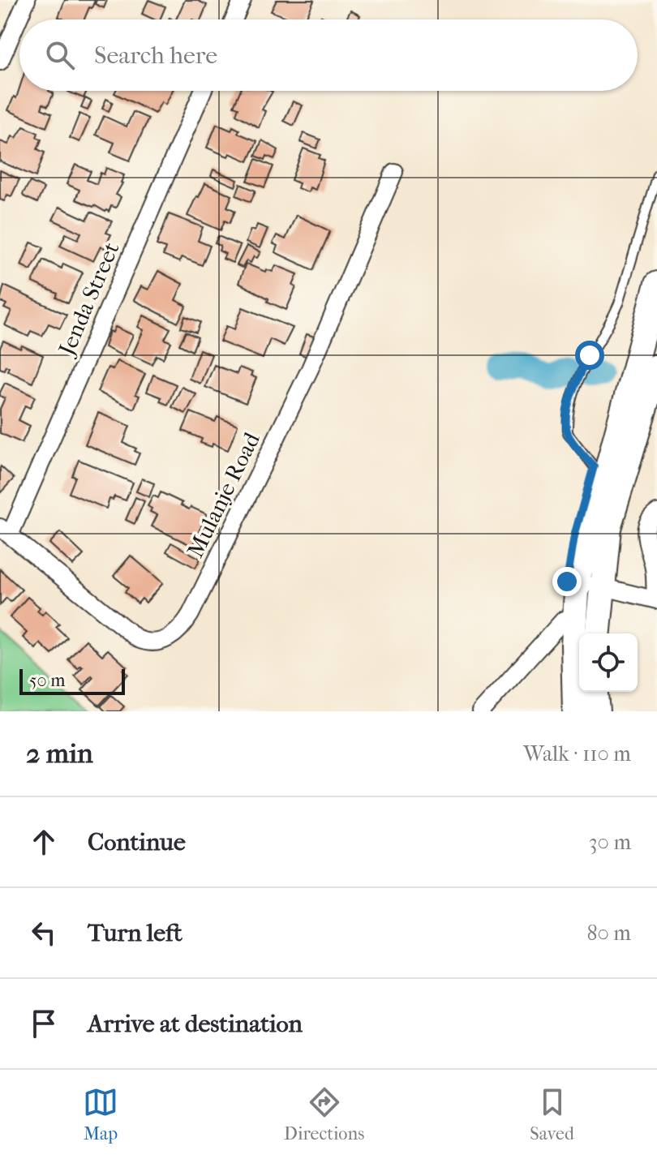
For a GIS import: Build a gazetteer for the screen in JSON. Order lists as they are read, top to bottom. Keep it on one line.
{"streets":{"street":["Jenda Street","Mulanje Road"]},"crossings":[["Jenda Street","Mulanje Road"]],"scale_bar":"50 m","page":{"search":"Search here","scale":"50 m","heading":["2 min","Walk · 110 m"],"list":[["Continue","30 m"],["Turn left","80 m"],"Arrive at destination"],"nav":["Map","Directions","Saved"]}}
